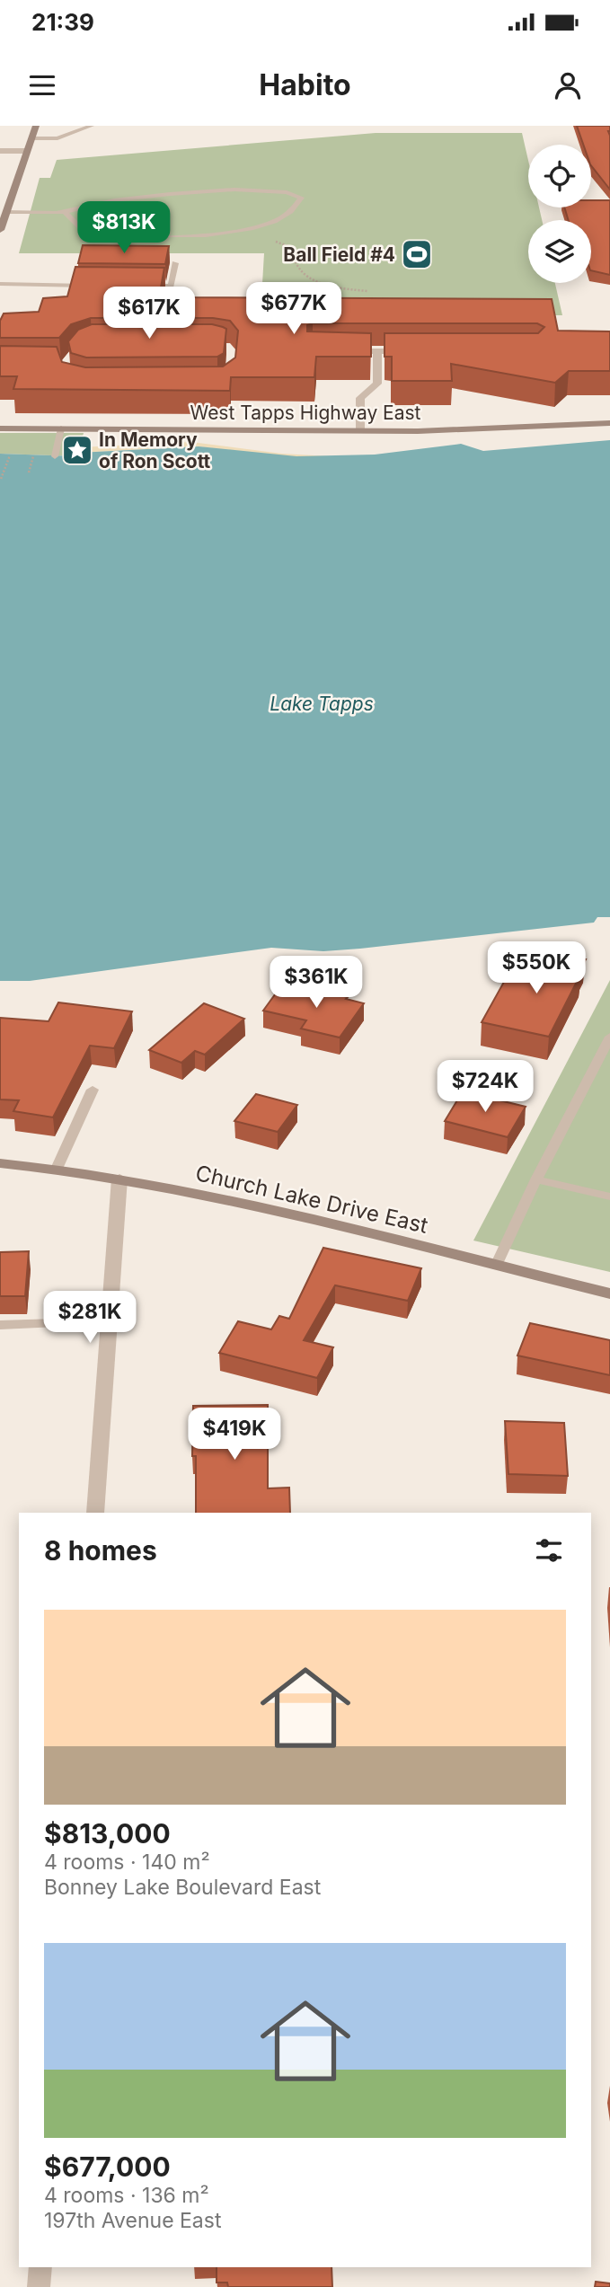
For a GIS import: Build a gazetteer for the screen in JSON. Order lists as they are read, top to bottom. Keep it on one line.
{"streets":{"street":["West Tapps Highway East","Church Lake Drive East"]},"water":["Lake Tapps"],"places":{"sports":["Ball Field #4"],"place":["In Memory of Ron Scott"]},"page":{"status":"21:39","header":"Habito","price":["$813K","$677K","$617K","$550K","$361K","$724K","$281K","$419K"],"heading":"8 homes","list":[{"name":"$813,000","note":"4 rooms · 140 m² · Bonney Lake Boulevard East"},{"name":"$677,000","note":"4 rooms · 136 m² · 197th Avenue East"}]}}
